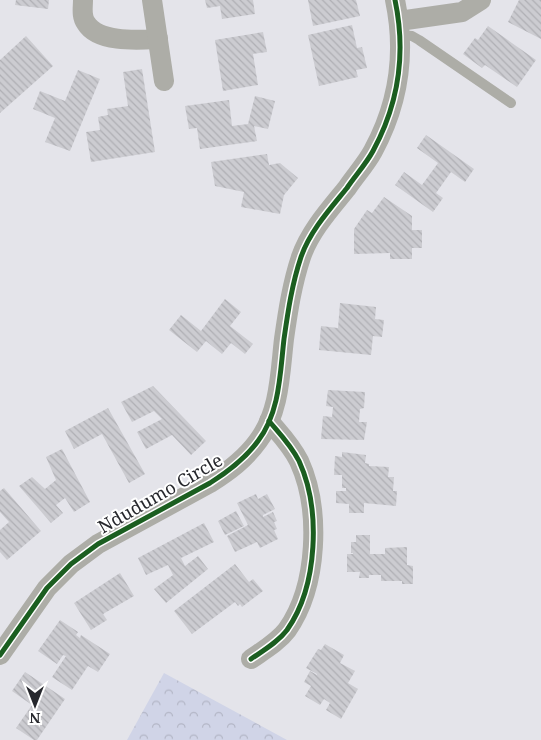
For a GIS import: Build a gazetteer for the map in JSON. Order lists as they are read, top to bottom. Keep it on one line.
{"streets":{"street":["Ndudumo Circle"]},"north":"bottom"}
